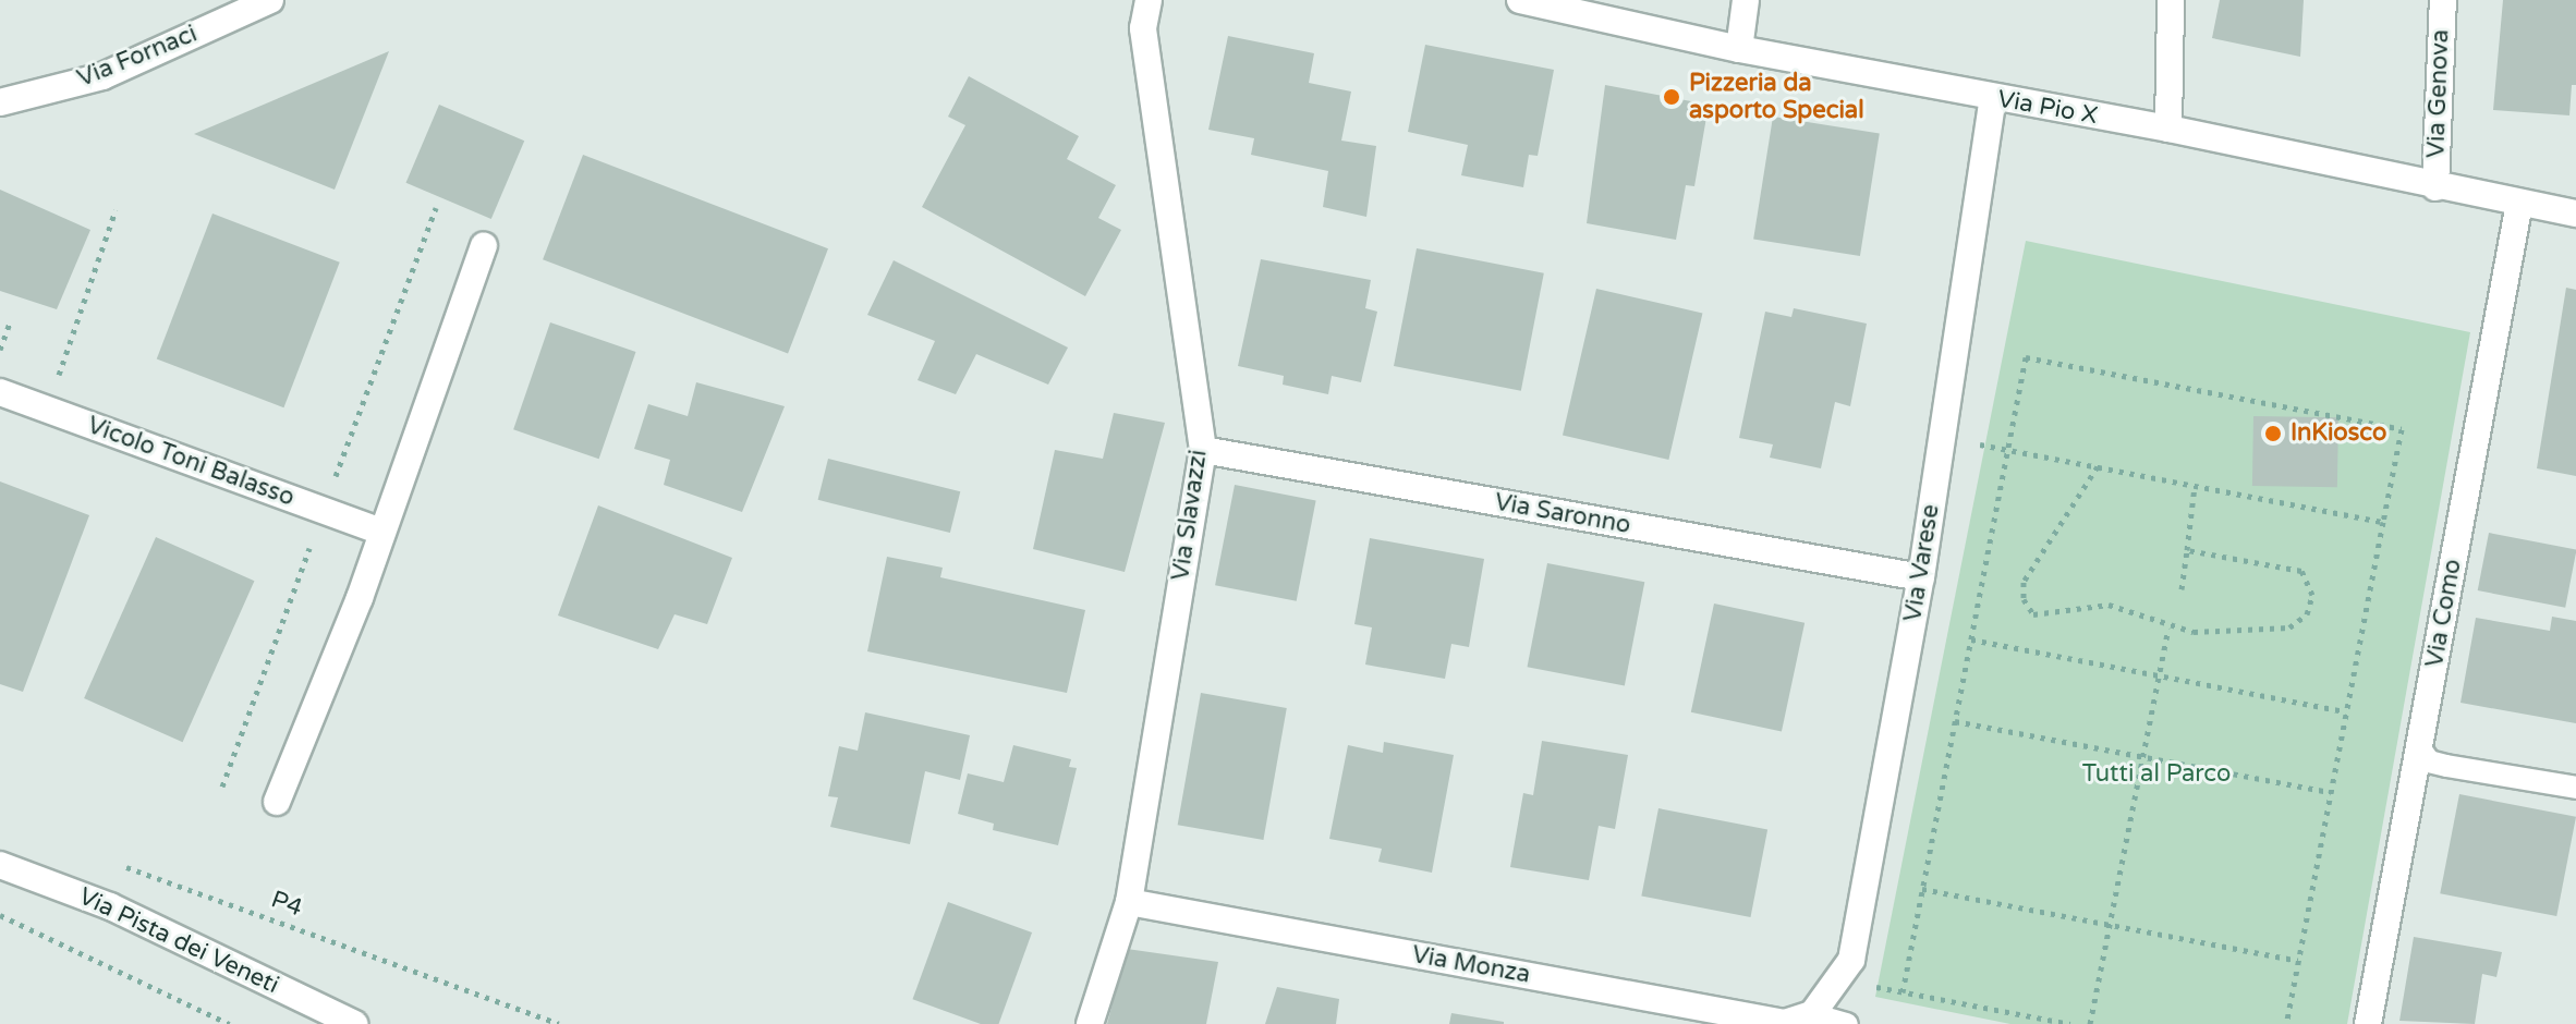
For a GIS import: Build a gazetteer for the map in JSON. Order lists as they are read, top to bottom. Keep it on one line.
{"streets":{"street":["Via Fornaci","Via Genova","Via Pio X","Vicolo Toni Balasso","Via Saronno","Via Slavazzi","Via Varese","Via Como","Via Pista dei Veneti","Via Monza"],"path":["P4"]},"crossings":[["Via Genova","Via Pio X"],["Via Pio X","Via Varese"],["Via Pio X","Via Como"],["Via Saronno","Via Slavazzi"],["Via Saronno","Via Varese"],["Via Slavazzi","Via Monza"],["Via Varese","Via Monza"]],"parks":["Tutti al Parco"],"places":["Pizzeria da asporto Special","InKiosco"]}
